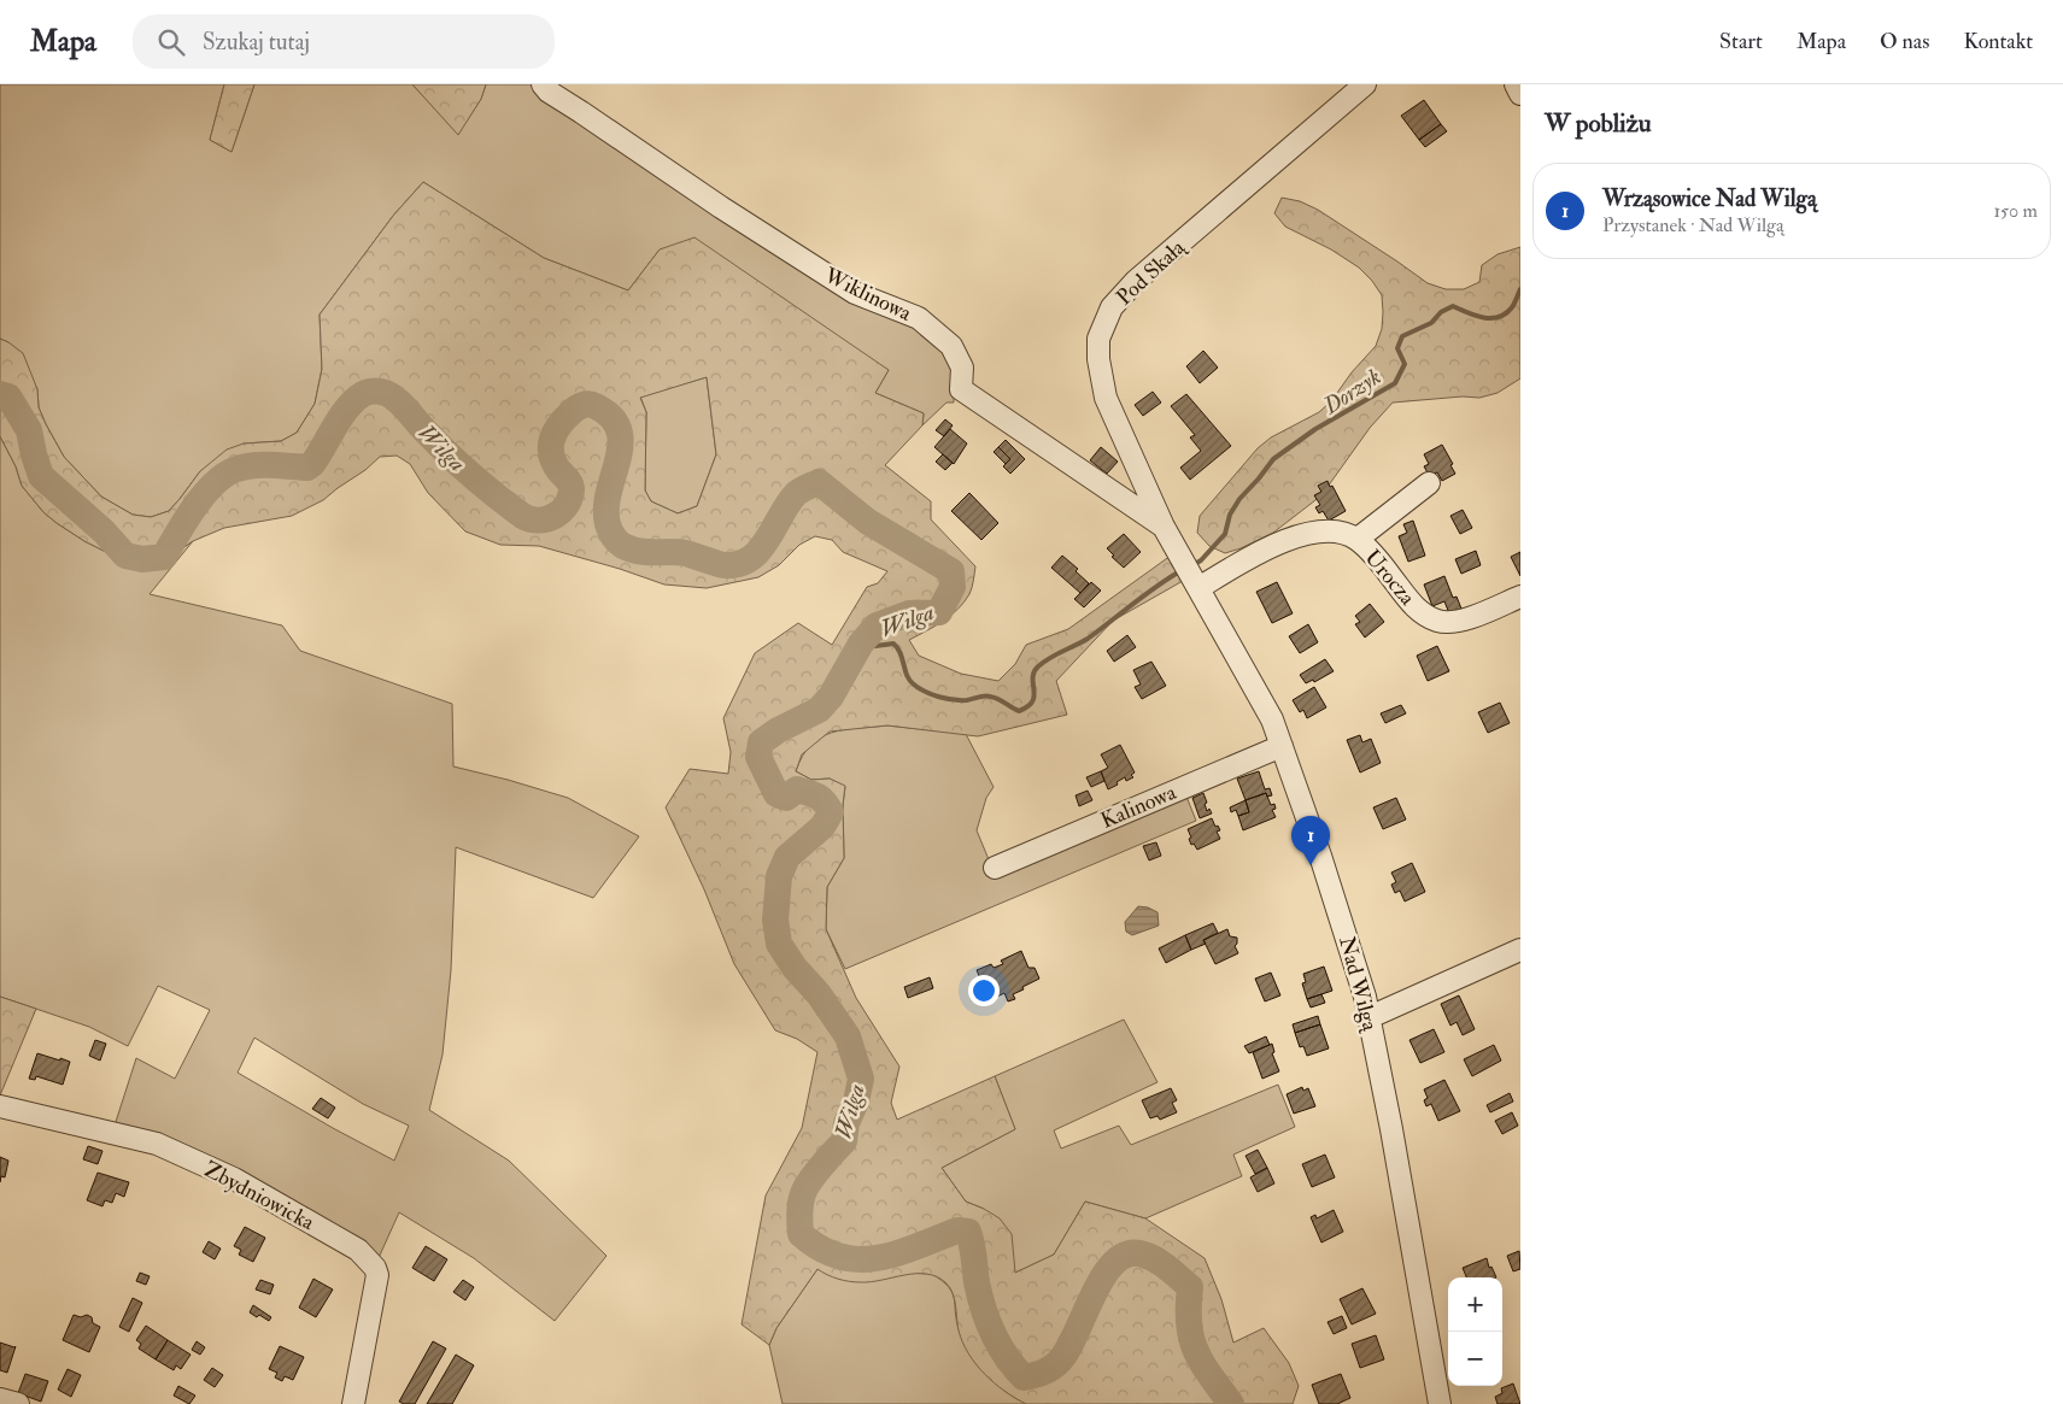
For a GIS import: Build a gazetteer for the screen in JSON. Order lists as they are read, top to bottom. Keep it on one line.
{"streets":{"street":["Pod Skałą","Wiklinowa","Urocza","Kalinowa","Nad Wilgą","Zbydniowicka"]},"crossings":[["Pod Skałą","Wiklinowa"],["Pod Skałą","Urocza"],["Pod Skałą","Nad Wilgą"],["Urocza","Nad Wilgą"],["Kalinowa","Nad Wilgą"]],"water":["Dorzyk","Wilga"],"page":{"header":"Mapa","search":"Szukaj tutaj","nav":["Start","Mapa","O nas","Kontakt"],"heading":"W pobliżu","list":[{"mark":"1","name":"Wrząsowice Nad Wilgą","note":"Przystanek · Nad Wilgą","value":"150 m"}],"pins":"1","map_buttons":["+","−"]}}
